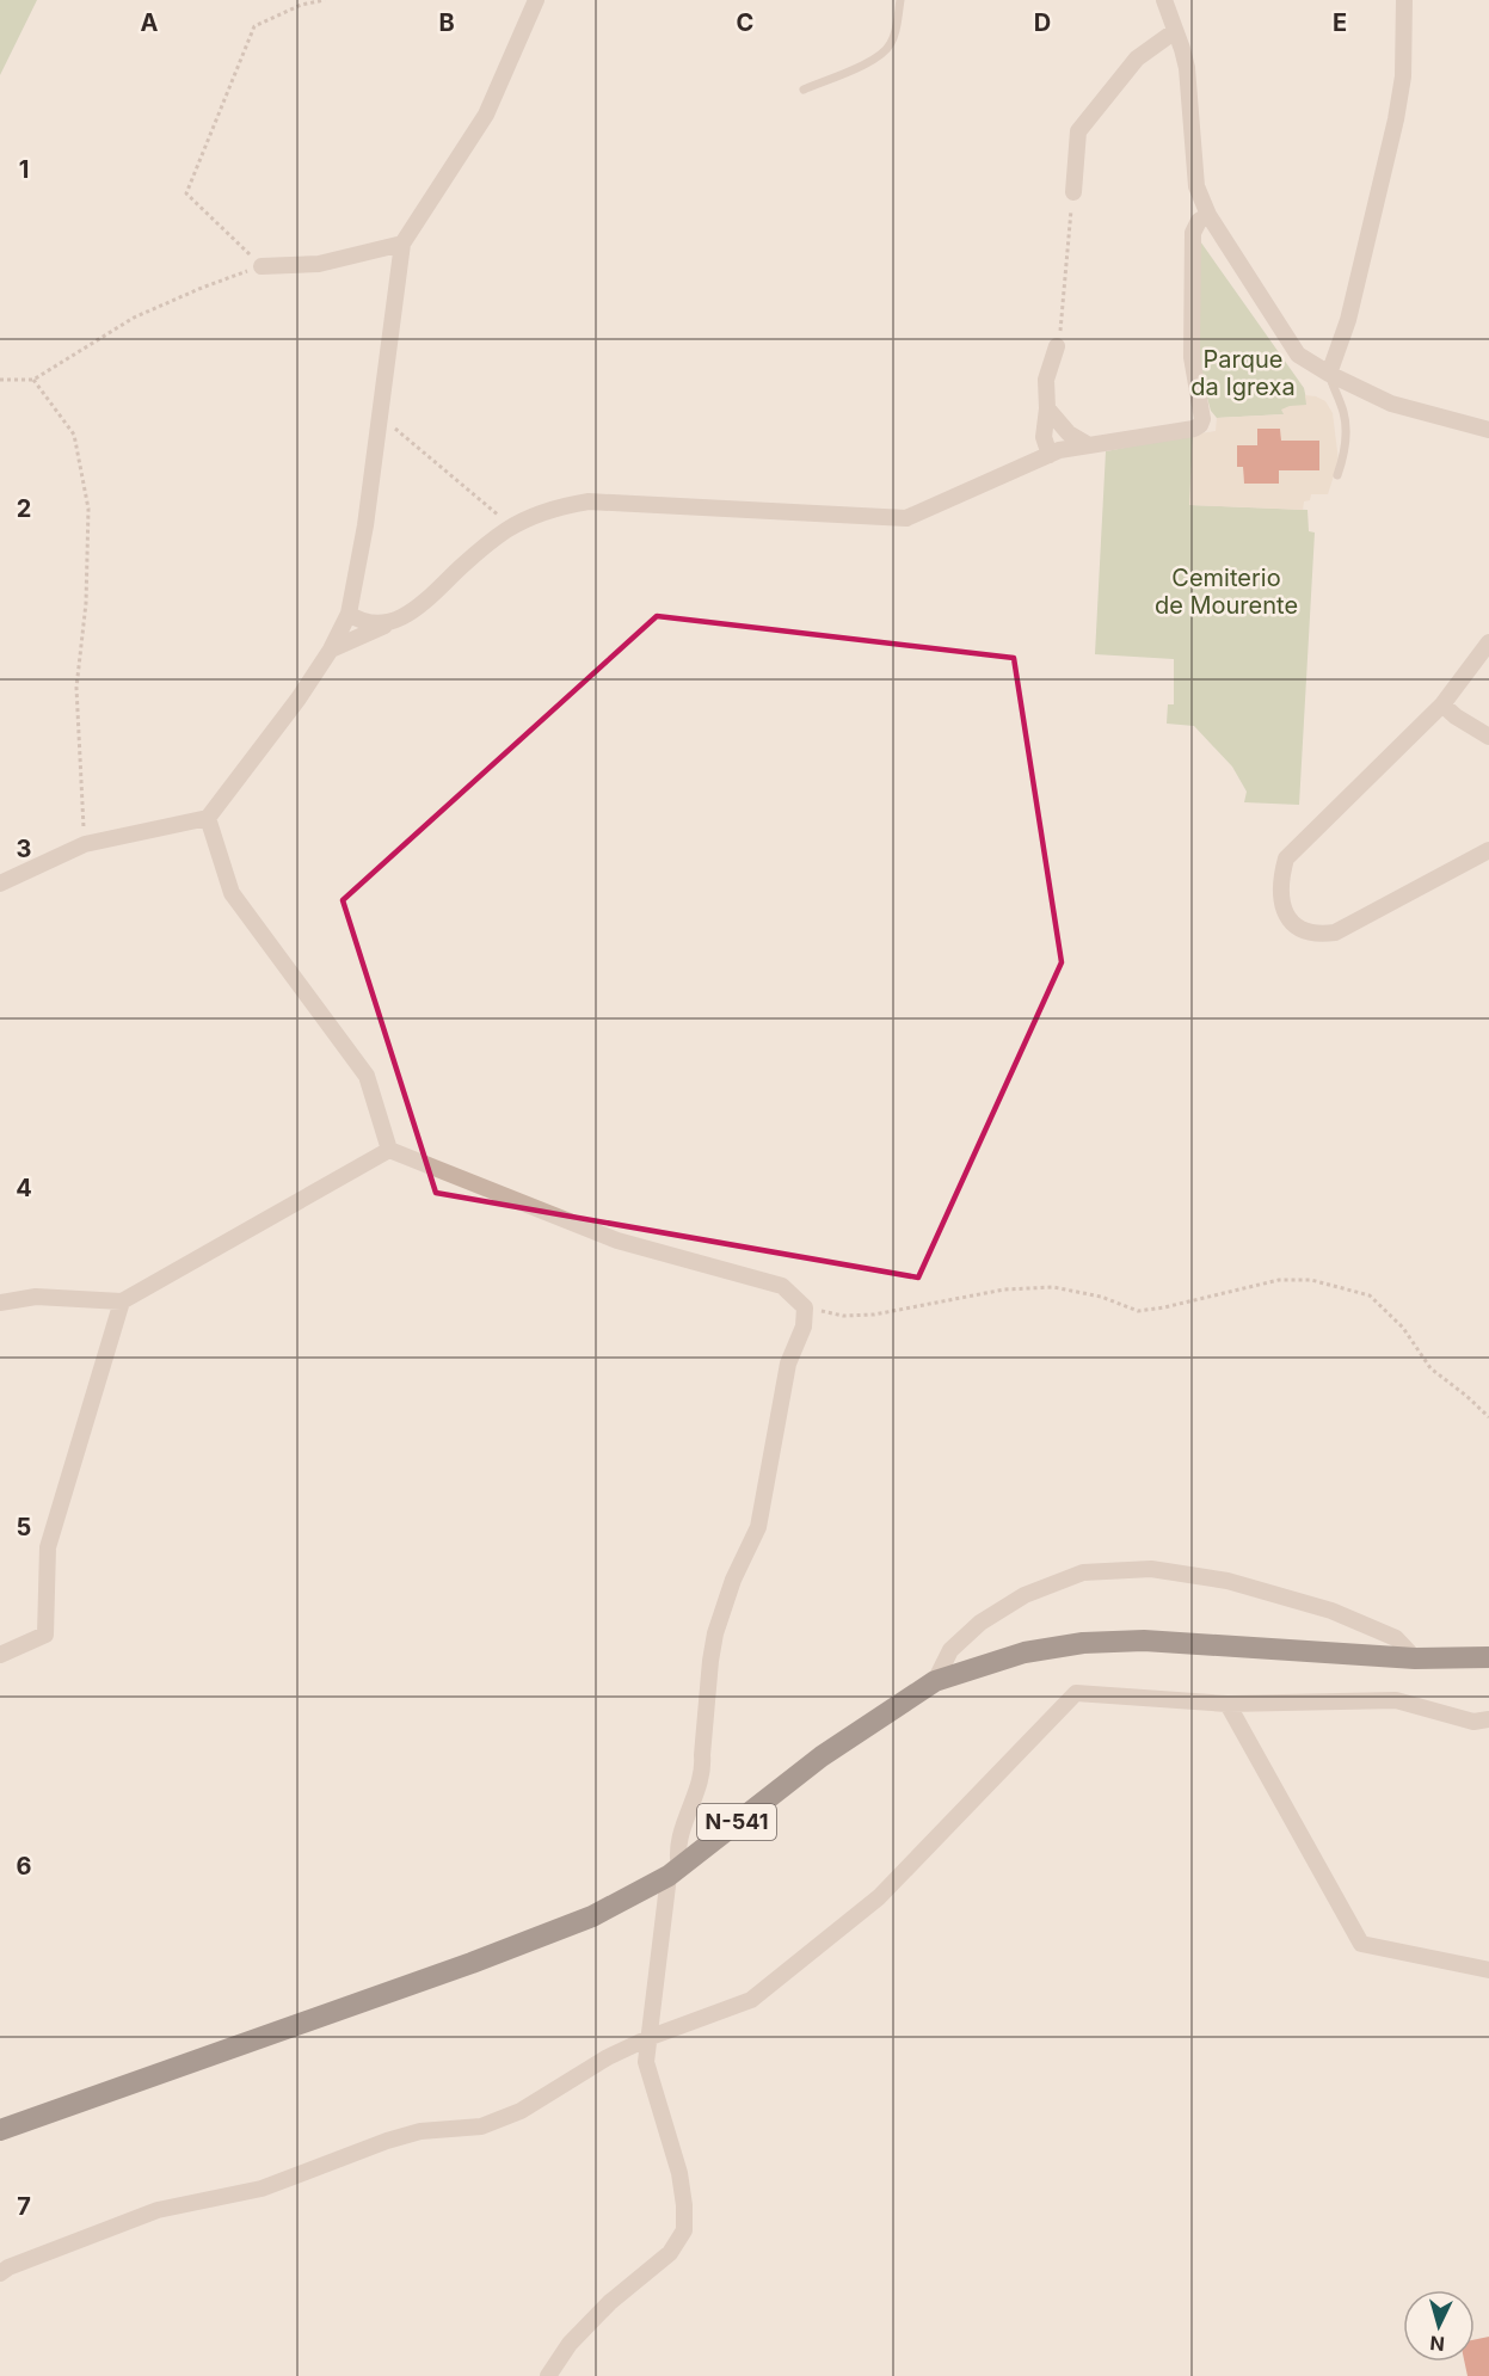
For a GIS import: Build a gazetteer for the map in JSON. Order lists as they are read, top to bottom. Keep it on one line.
{"streets":{"highway":["N-541"]},"parks":["Parque da Igrexa","Cemiterio de Mourente"],"north":"bottom","grid":{"columns":["A","B","C","D","E"],"rows":["1","2","3","4","5","6","7"]}}
